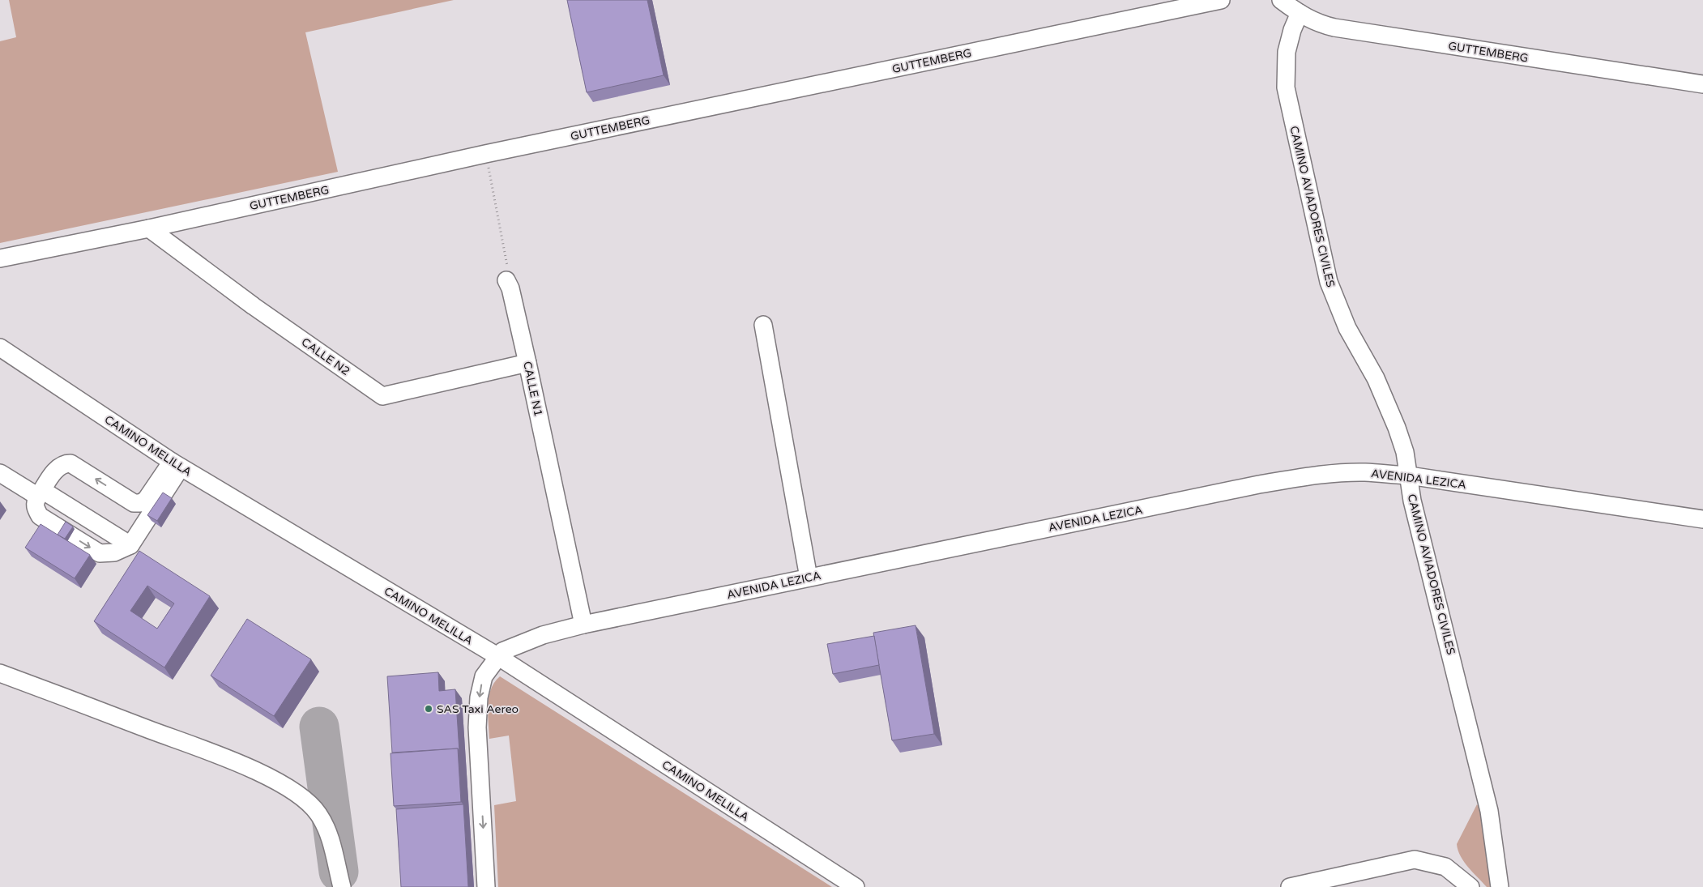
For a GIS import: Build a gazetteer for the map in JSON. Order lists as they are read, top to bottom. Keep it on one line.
{"streets":{"street":["GUTTEMBERG","CAMINO AVIADORES CIVILES","CALLE N2","CALLE N1","CAMINO MELILLA","AVENIDA LEZICA"]},"crossings":[["GUTTEMBERG","CAMINO AVIADORES CIVILES"],["GUTTEMBERG","CALLE N2"],["CAMINO AVIADORES CIVILES","AVENIDA LEZICA"],["CALLE N2","CALLE N1"],["CALLE N1","AVENIDA LEZICA"],["CAMINO MELILLA","AVENIDA LEZICA"]],"places":["SAS Taxi Aereo"]}
